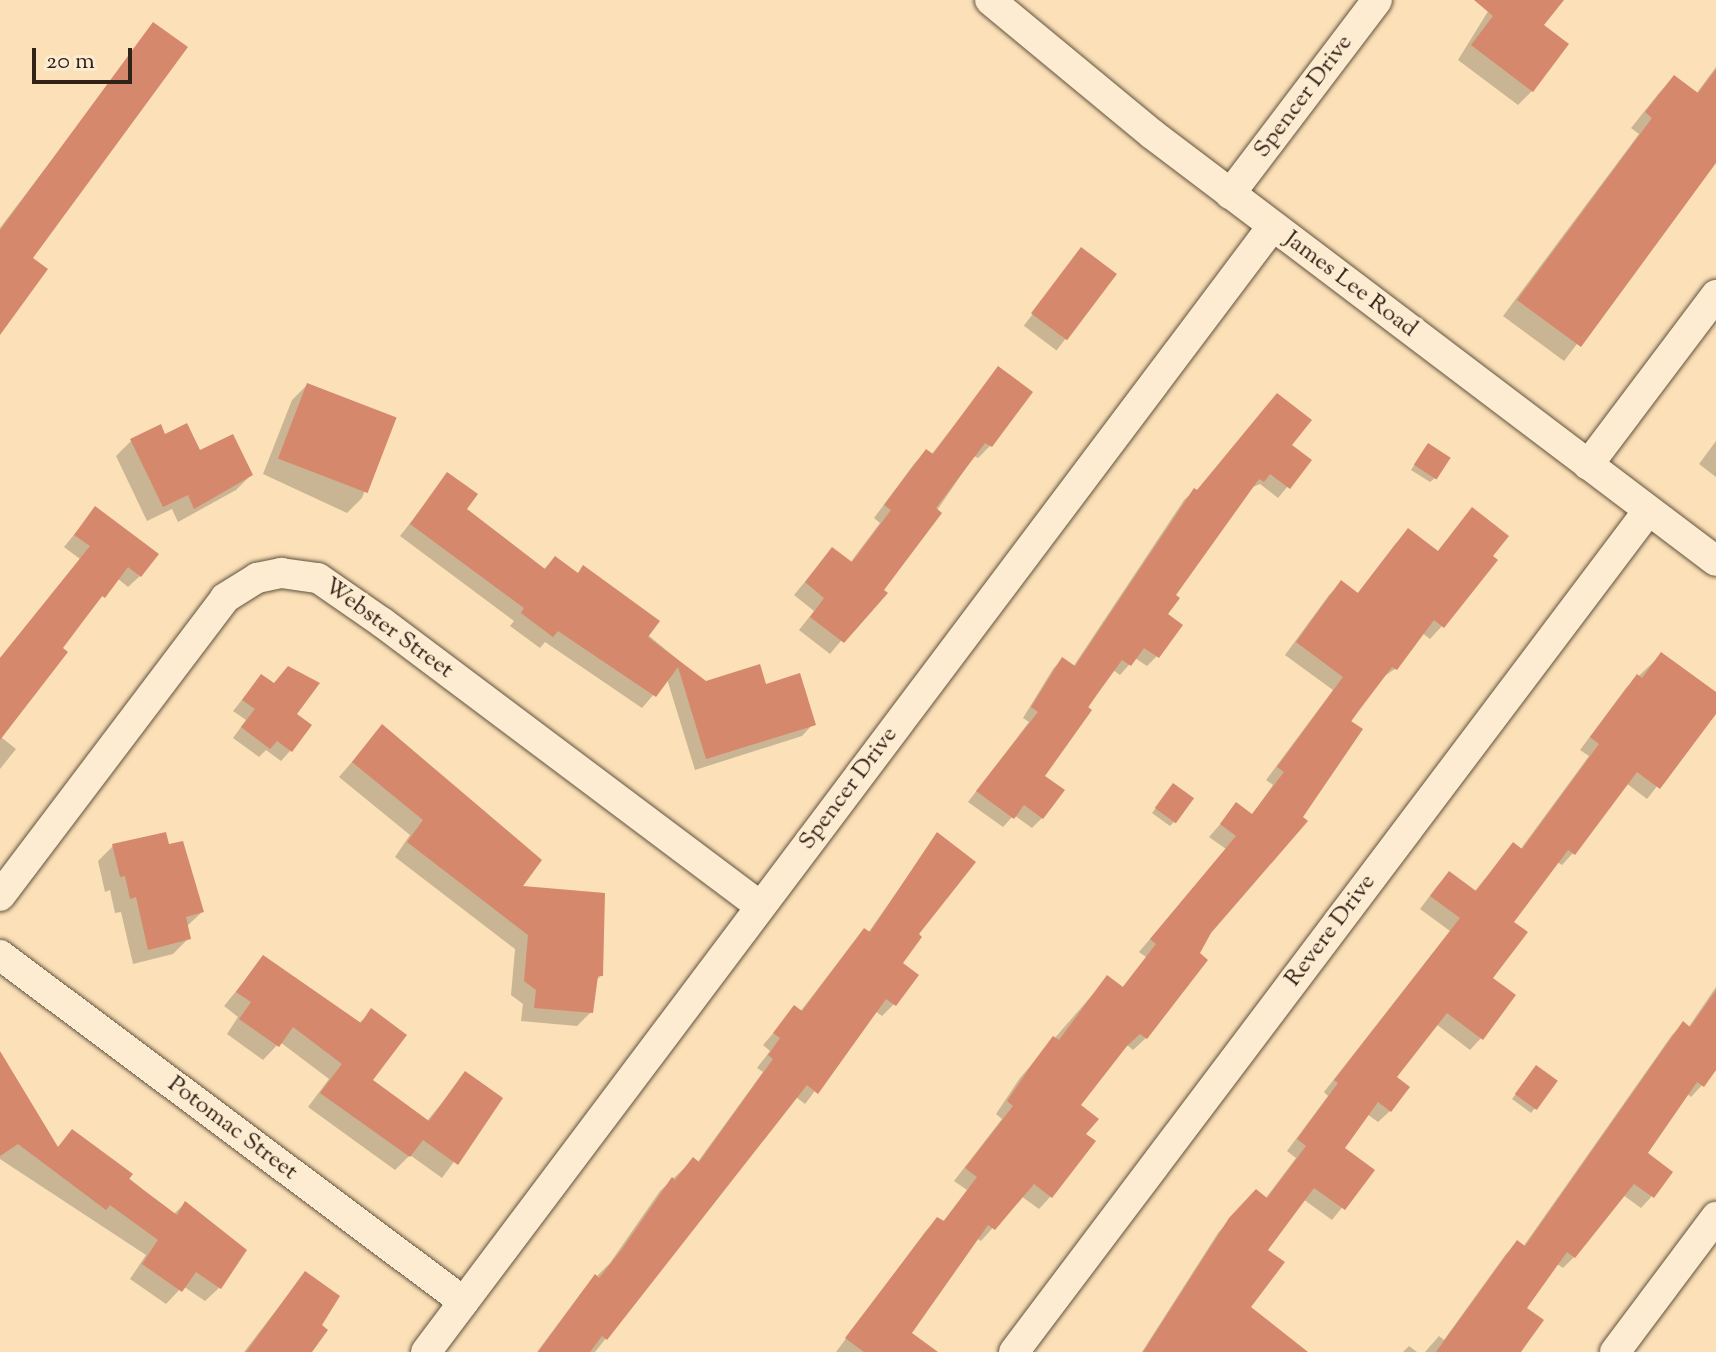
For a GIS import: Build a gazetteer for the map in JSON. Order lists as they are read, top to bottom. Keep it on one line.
{"streets":{"street":["Spencer Drive","James Lee Road","Webster Street","Revere Drive","Potomac Street"]},"crossings":[["Spencer Drive","James Lee Road"],["Spencer Drive","Webster Street"],["Spencer Drive","Potomac Street"],["James Lee Road","Revere Drive"]],"scale_bar":"20 m"}
